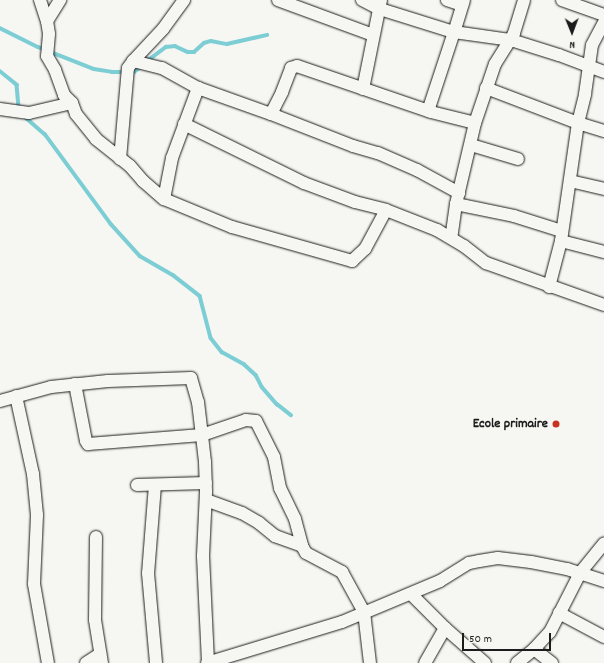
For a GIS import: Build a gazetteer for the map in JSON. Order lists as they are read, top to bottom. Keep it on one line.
{"places":["Ecole primaire"],"scale_bar":"50 m","north":"bottom"}
